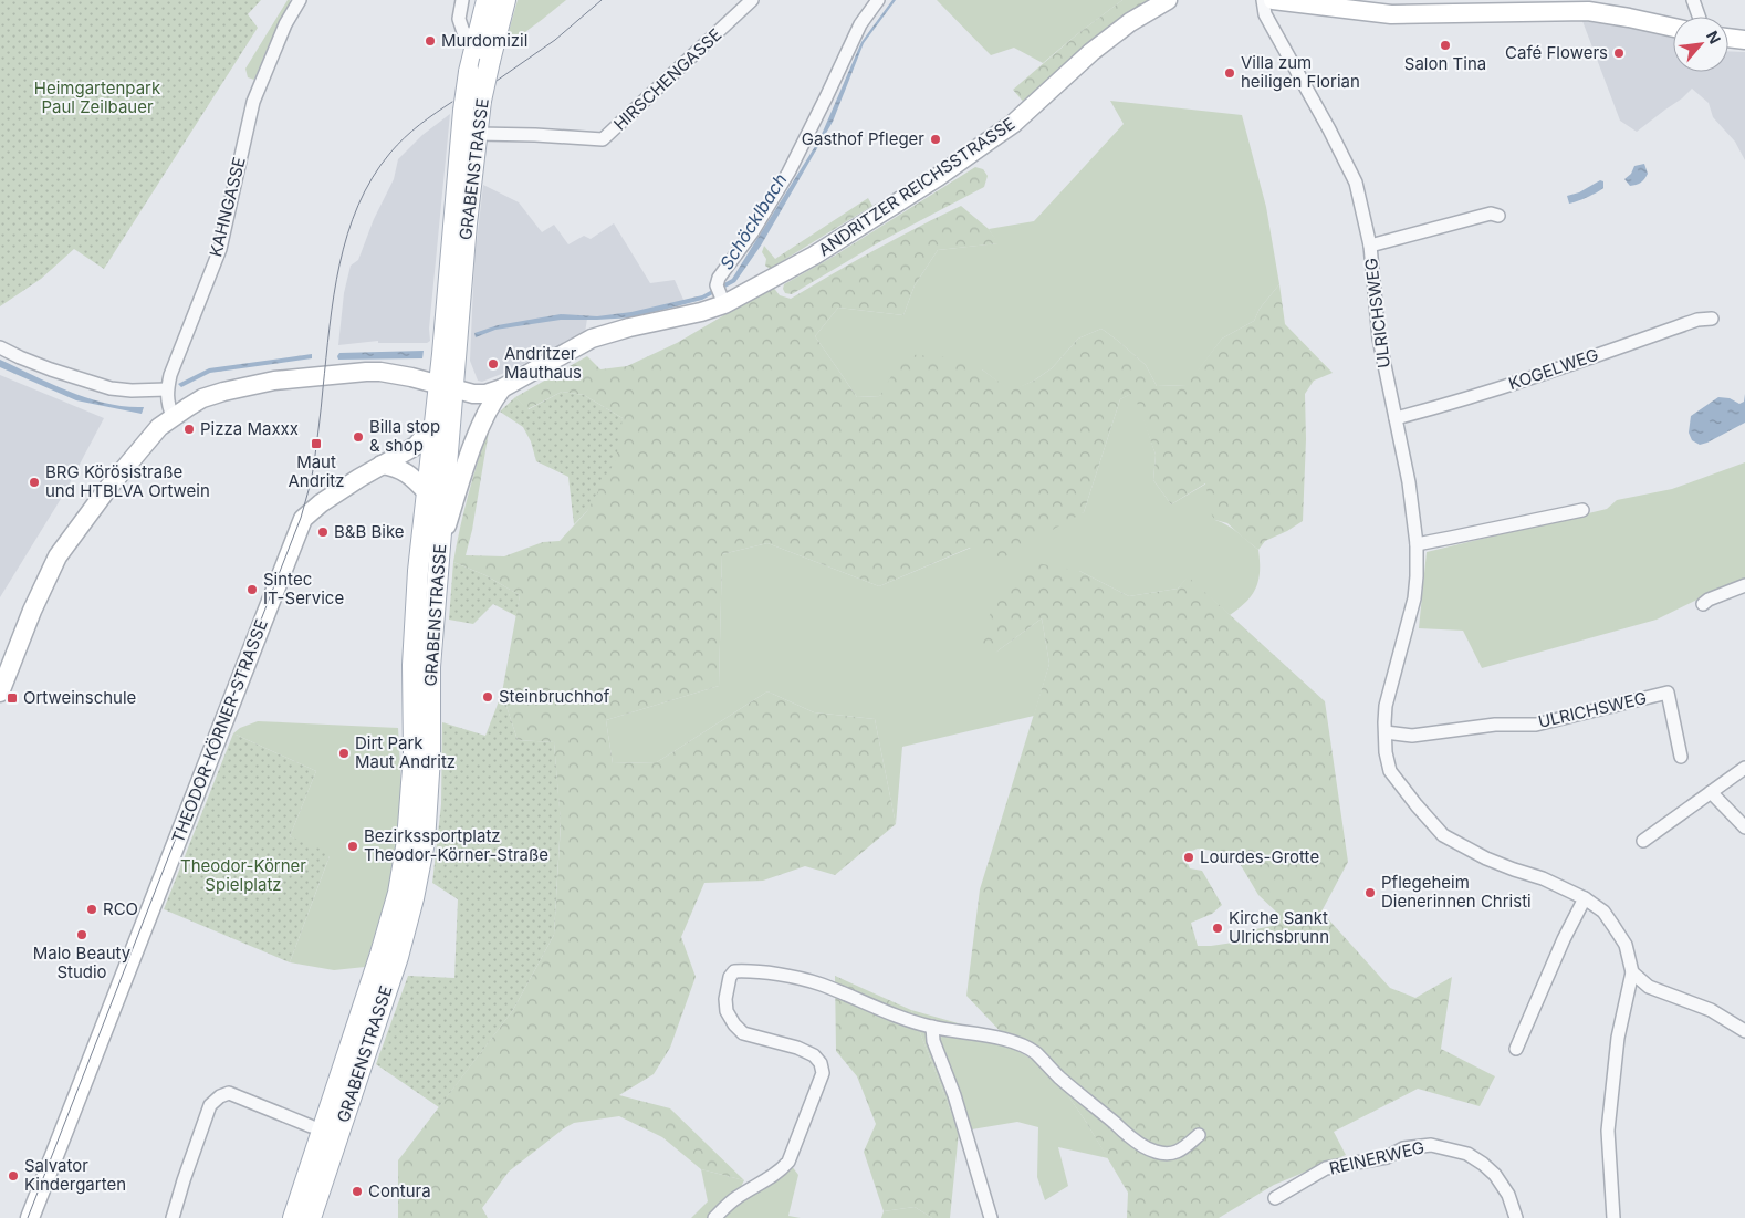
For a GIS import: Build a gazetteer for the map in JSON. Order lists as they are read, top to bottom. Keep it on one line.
{"streets":{"main road":["GRABENSTRASSE","ANDRITZER REICHSSTRASSE","THEODOR-KÖRNER-STRASSE"],"street":["HIRSCHENGASSE","KAHNGASSE","ULRICHSWEG","KOGELWEG","REINERWEG"]},"crossings":[["HIRSCHENGASSE","GRABENSTRASSE"],["GRABENSTRASSE","THEODOR-KÖRNER-STRASSE"],["ULRICHSWEG","KOGELWEG"]],"water":["Schöcklbach"],"parks":["Heimgartenpark Paul Zeilbauer","Theodor-Körner Spielplatz"],"places":{"other":["Murdomizil","Salon Tina","Café Flowers","Villa zum heiligen Florian","Gasthof Pfleger","Andritzer Mauthaus","Pizza Maxxx","Billa stop & shop","BRG Körösistraße und HTBLVA Ortwein","B&B Bike","Sintec IT-Service","Steinbruchhof","Dirt Park Maut Andritz","Bezirkssportplatz Theodor-Körner-Straße","Lourdes-Grotte","Pflegeheim Dienerinnen Christi","RCO","Kirche Sankt Ulrichsbrunn","Malo Beauty Studio","Salvator Kindergarten","Contura"],"transit":["Maut Andritz","Ortweinschule"]},"north":"top right"}
